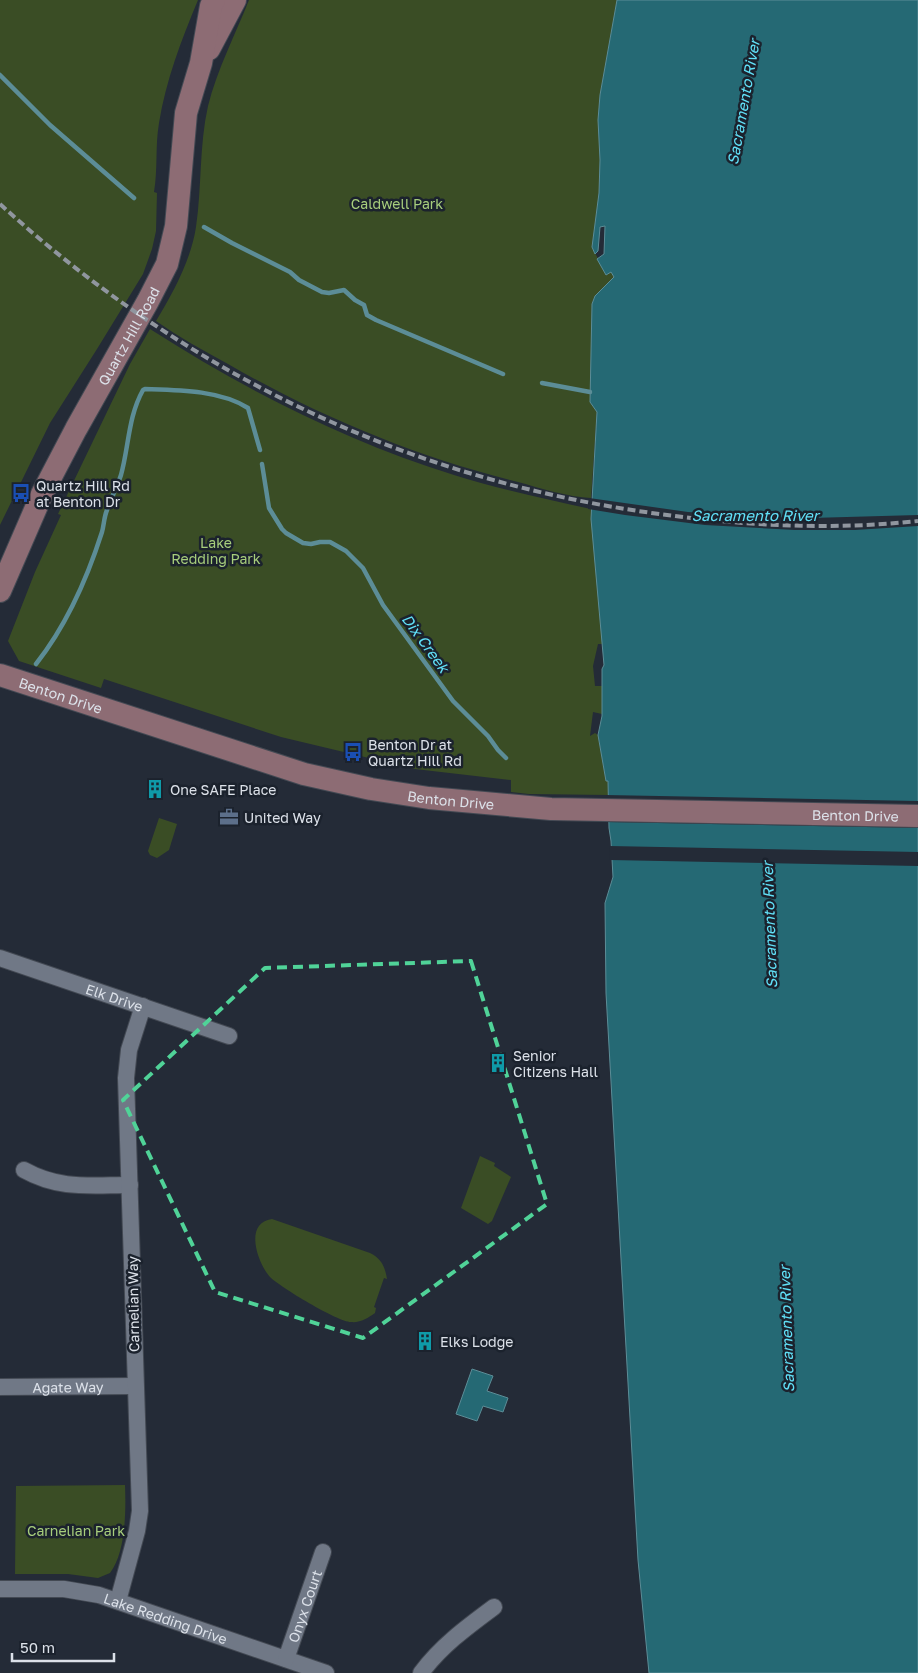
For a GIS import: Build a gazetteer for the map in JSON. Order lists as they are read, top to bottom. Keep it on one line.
{"streets":{"street":["Quartz Hill Road","Benton Drive","Elk Drive","Carnelian Way","Agate Way","Onyx Court","Lake Redding Drive"]},"crossings":[["Elk Drive","Carnelian Way"],["Carnelian Way","Agate Way"],["Carnelian Way","Lake Redding Drive"],["Onyx Court","Lake Redding Drive"]],"water":["Sacramento River","Dix Creek"],"parks":["Caldwell Park","Lake Redding Park","Carnelian Park"],"places":{"bus stop":["Quartz Hill Rd at Benton Dr","Benton Dr at Quartz Hill Rd"],"building":["One SAFE Place","Senior Citizens Hall","Elks Lodge"],"office":["United Way"]},"scale_bar":"50 m"}
